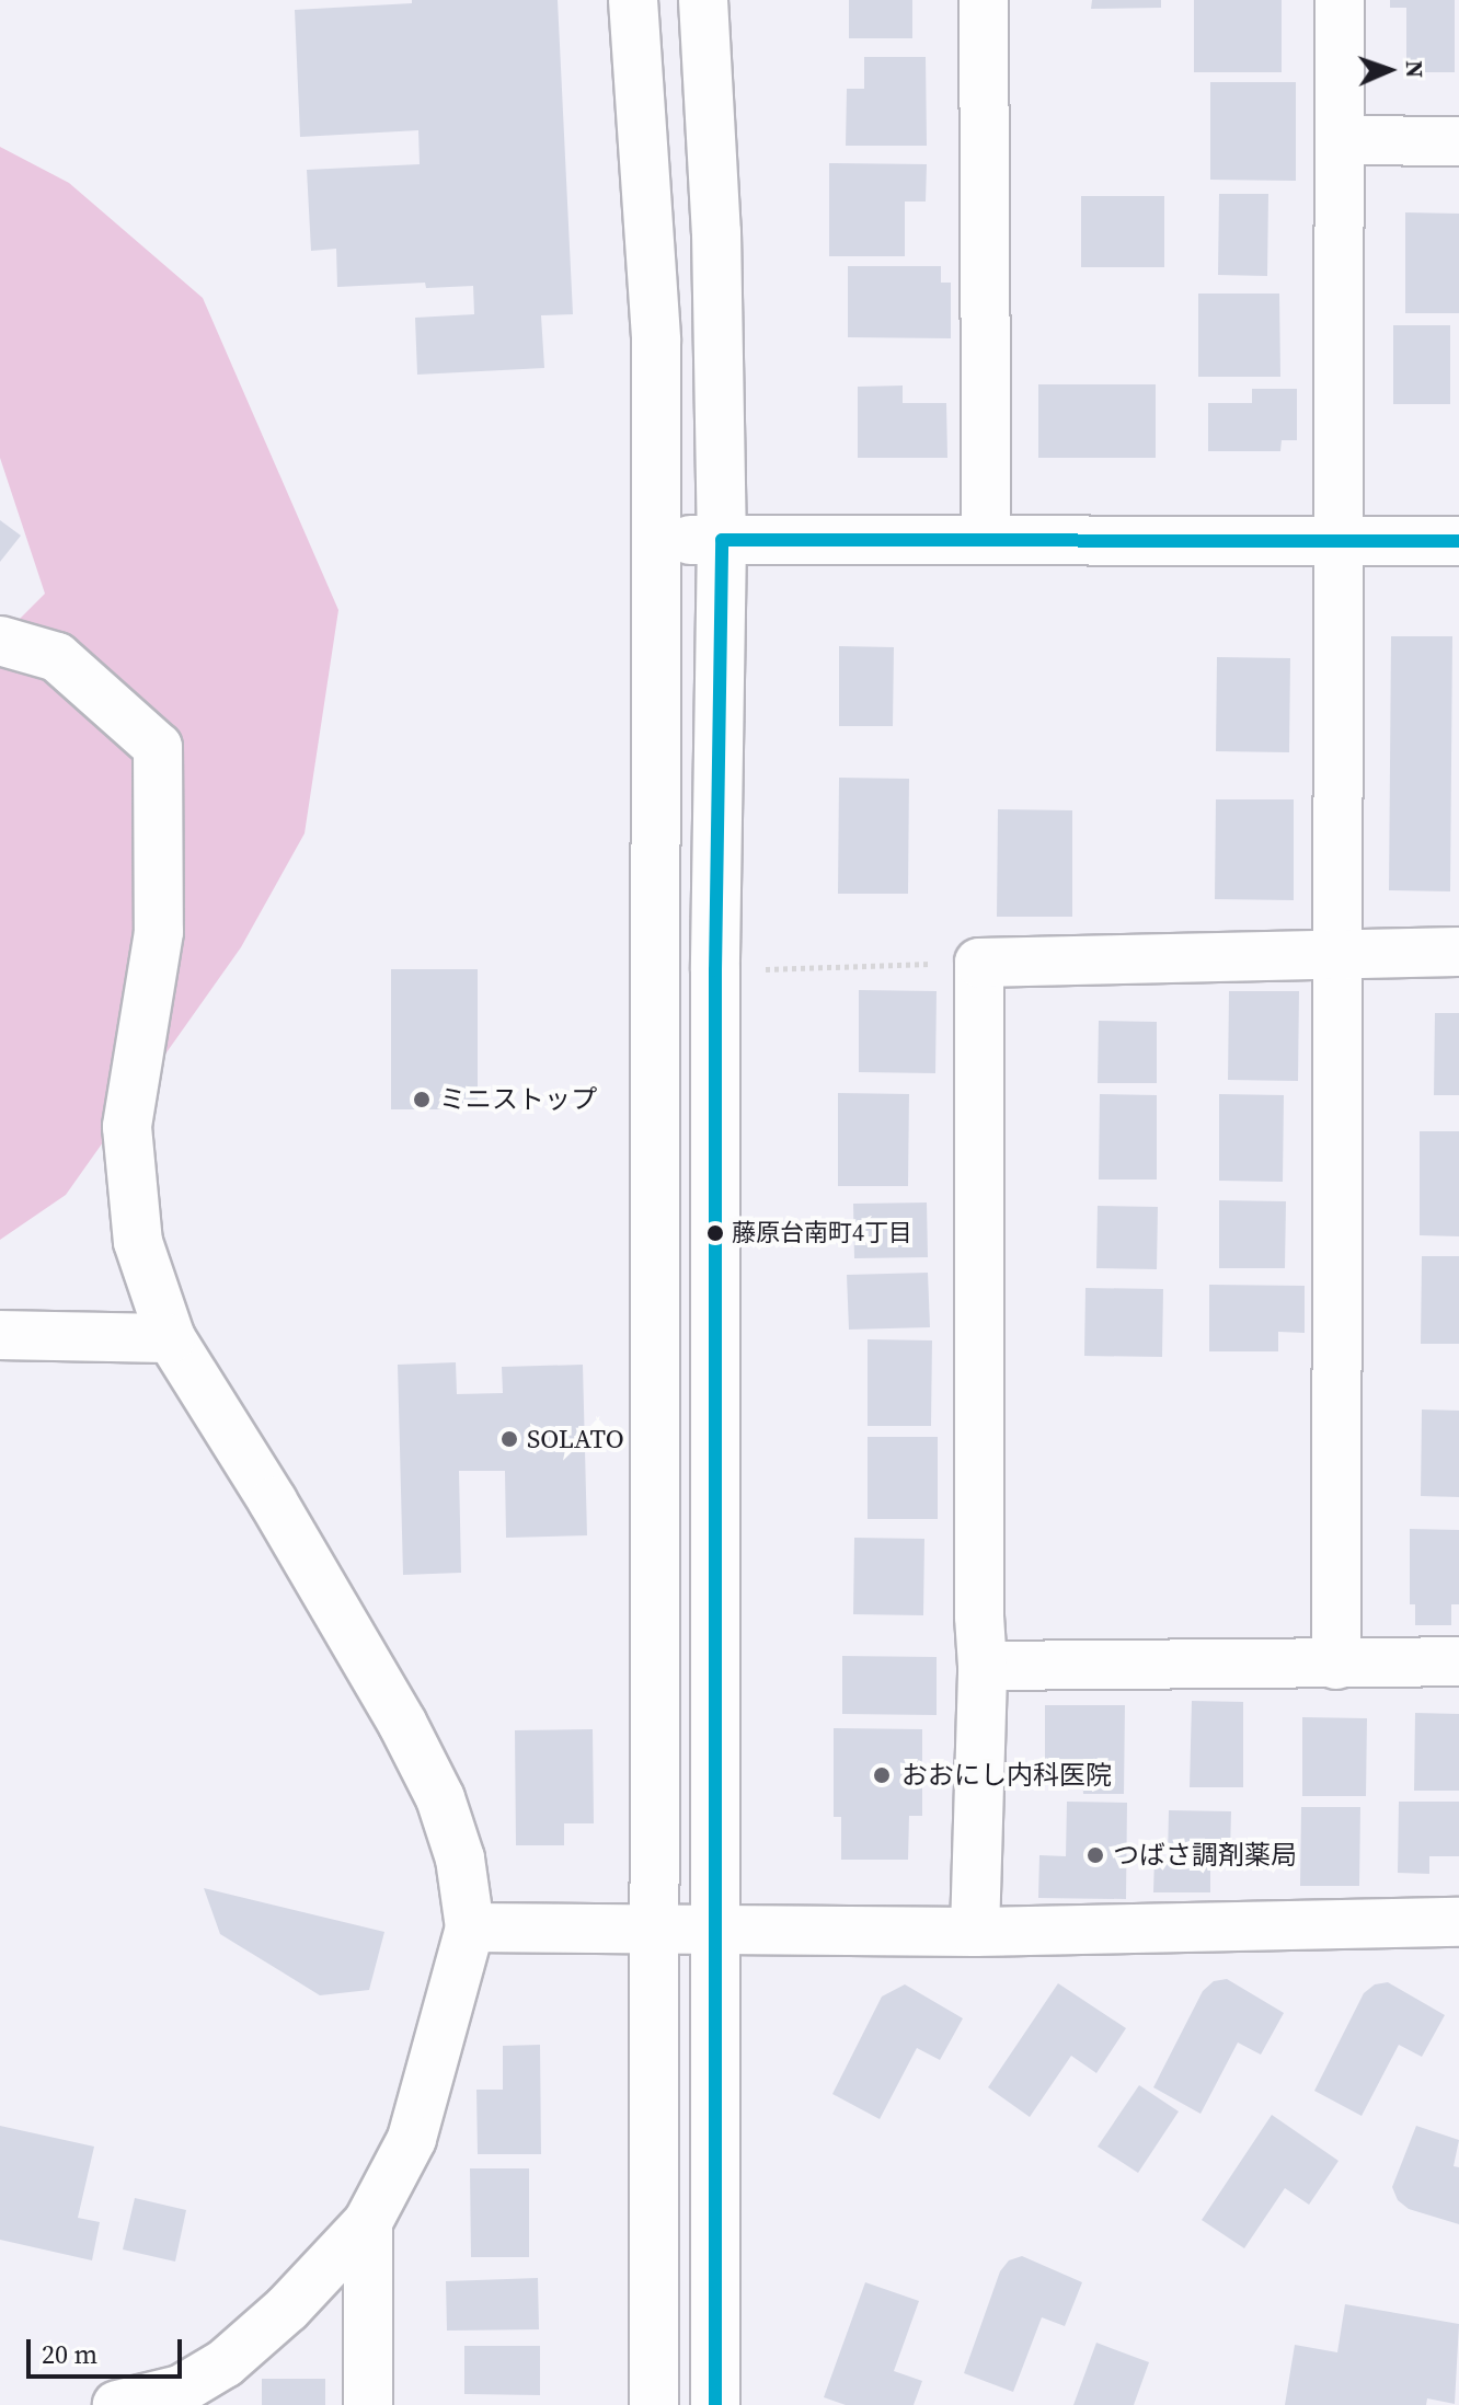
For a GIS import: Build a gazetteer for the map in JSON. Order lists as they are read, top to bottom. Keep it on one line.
{"places":["ミニストップ","藤原台南町4丁目","SOLATO","おおにし内科医院","つばさ調剤薬局"],"scale_bar":"20 m","north":"right"}
